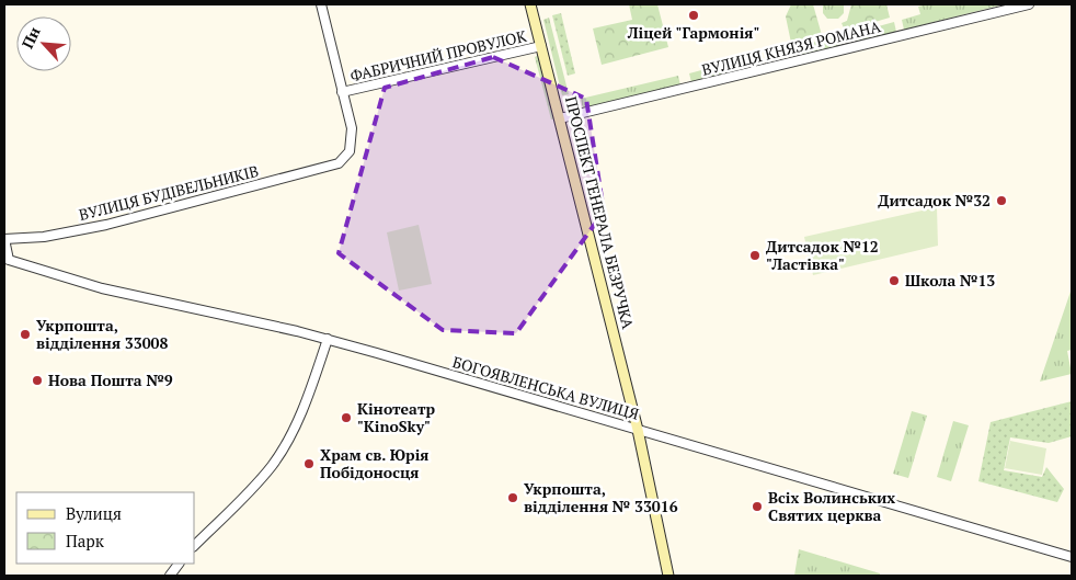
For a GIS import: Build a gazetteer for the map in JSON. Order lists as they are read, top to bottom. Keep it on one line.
{"streets":{"main road":["ПРОСПЕКТ ГЕНЕРАЛА БЕЗРУЧКА"],"street":["ВУЛИЦЯ КНЯЗЯ РОМАНА","ФАБРИЧНИЙ ПРОВУЛОК","ВУЛИЦЯ БУДІВЕЛЬНИКІВ","БОГОЯВЛЕНСЬКА ВУЛИЦЯ"]},"crossings":[["ВУЛИЦЯ КНЯЗЯ РОМАНА","ПРОСПЕКТ ГЕНЕРАЛА БЕЗРУЧКА"],["ФАБРИЧНИЙ ПРОВУЛОК","ВУЛИЦЯ БУДІВЕЛЬНИКІВ"],["ФАБРИЧНИЙ ПРОВУЛОК","ПРОСПЕКТ ГЕНЕРАЛА БЕЗРУЧКА"],["ПРОСПЕКТ ГЕНЕРАЛА БЕЗРУЧКА","БОГОЯВЛЕНСЬКА ВУЛИЦЯ"]],"places":["Ліцей \"Гармонія\"","Дитсадок №32","Дитсадок №12 \"Ластівка\"","Школа №13","Укрпошта, відділення 33008","Нова Пошта №9","Кінотеатр \"KinoSky\"","Храм св. Юрія Побідоносця","Укрпошта, відділення № 33016","Всіх Волинських Святих церква"],"legend":["Вулиця","Парк"],"north":"top left"}
